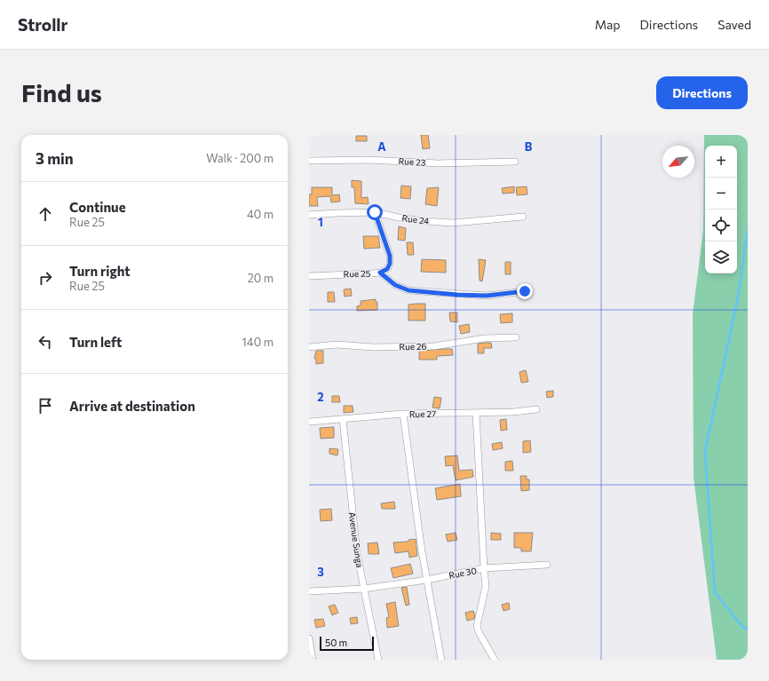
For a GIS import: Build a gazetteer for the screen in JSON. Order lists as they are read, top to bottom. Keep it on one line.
{"streets":{"street":["Rue 23","Rue 24","Rue 25","Rue 26","Rue 27","Avenue Sunga","Rue 30"]},"crossings":[["Rue 24","Rue 25"],["Rue 27","Avenue Sunga"],["Rue 27","Rue 30"],["Avenue Sunga","Rue 30"]],"scale_bar":"50 m","north":"bottom left","page":{"header":"Strollr","nav":["Map","Directions","Saved"],"buttons":"Directions","title":"Find us","heading":["3 min","Walk · 200 m"],"map_buttons":["+","−"],"list":[["Continue","Rue 25","40 m"],["Turn right","Rue 25","20 m"],["Turn left","140 m"],"Arrive at destination"],"scale":"50 m"},"grid":{"columns":["A","B"],"rows":["1","2","3"]}}
